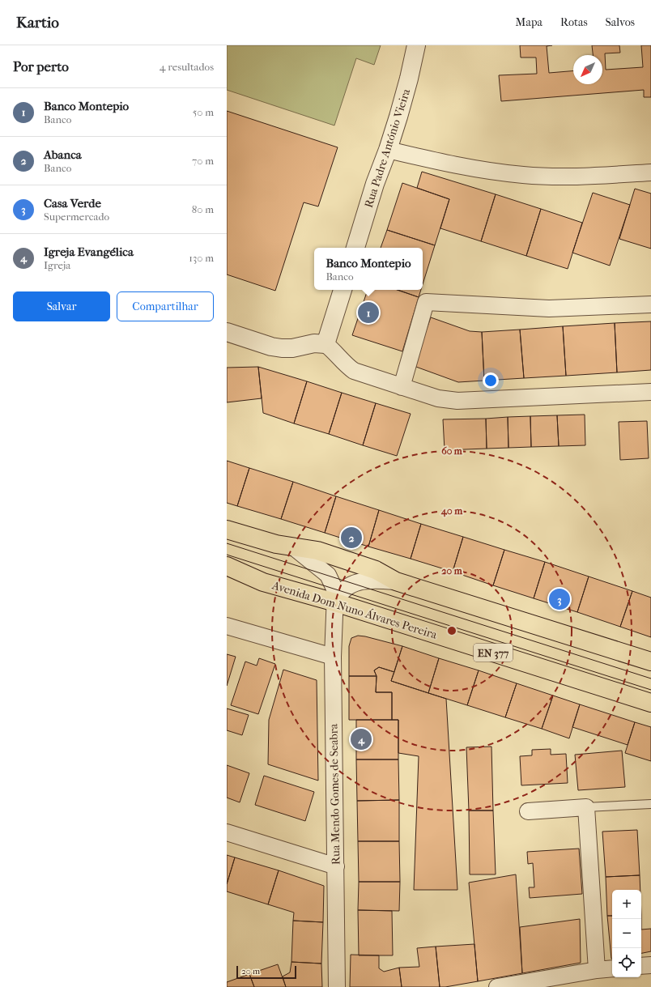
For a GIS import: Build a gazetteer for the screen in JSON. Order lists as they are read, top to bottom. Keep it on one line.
{"streets":{"main road":["Avenida Dom Nuno Álvares Pereira","EN 377"],"street":["Rua Padre António Vieira","Rua Mendo Gomes de Seabra"]},"crossings":[["Avenida Dom Nuno Álvares Pereira","Rua Mendo Gomes de Seabra"]],"scale_bar":"20 m","north":"bottom left","page":{"header":"Kartio","nav":["Mapa","Rotas","Salvos"],"heading":["Por perto","4 resultados"],"list":[{"mark":"1","name":"Banco Montepio","note":"Banco","value":"50 m"},{"mark":"2","name":"Abanca","note":"Banco","value":"70 m"},{"mark":"3","name":"Casa Verde","note":"Supermercado","value":"80 m"},{"mark":"4","name":"Igreja Evangélica","note":"Igreja","value":"130 m"}],"popup":["Banco Montepio","Banco"],"buttons":["Salvar","Compartilhar"],"pins":["1","2","3","4"],"map_buttons":["+","−"],"scale":"20 m"},"rings":["60 m","40 m","20 m"]}
